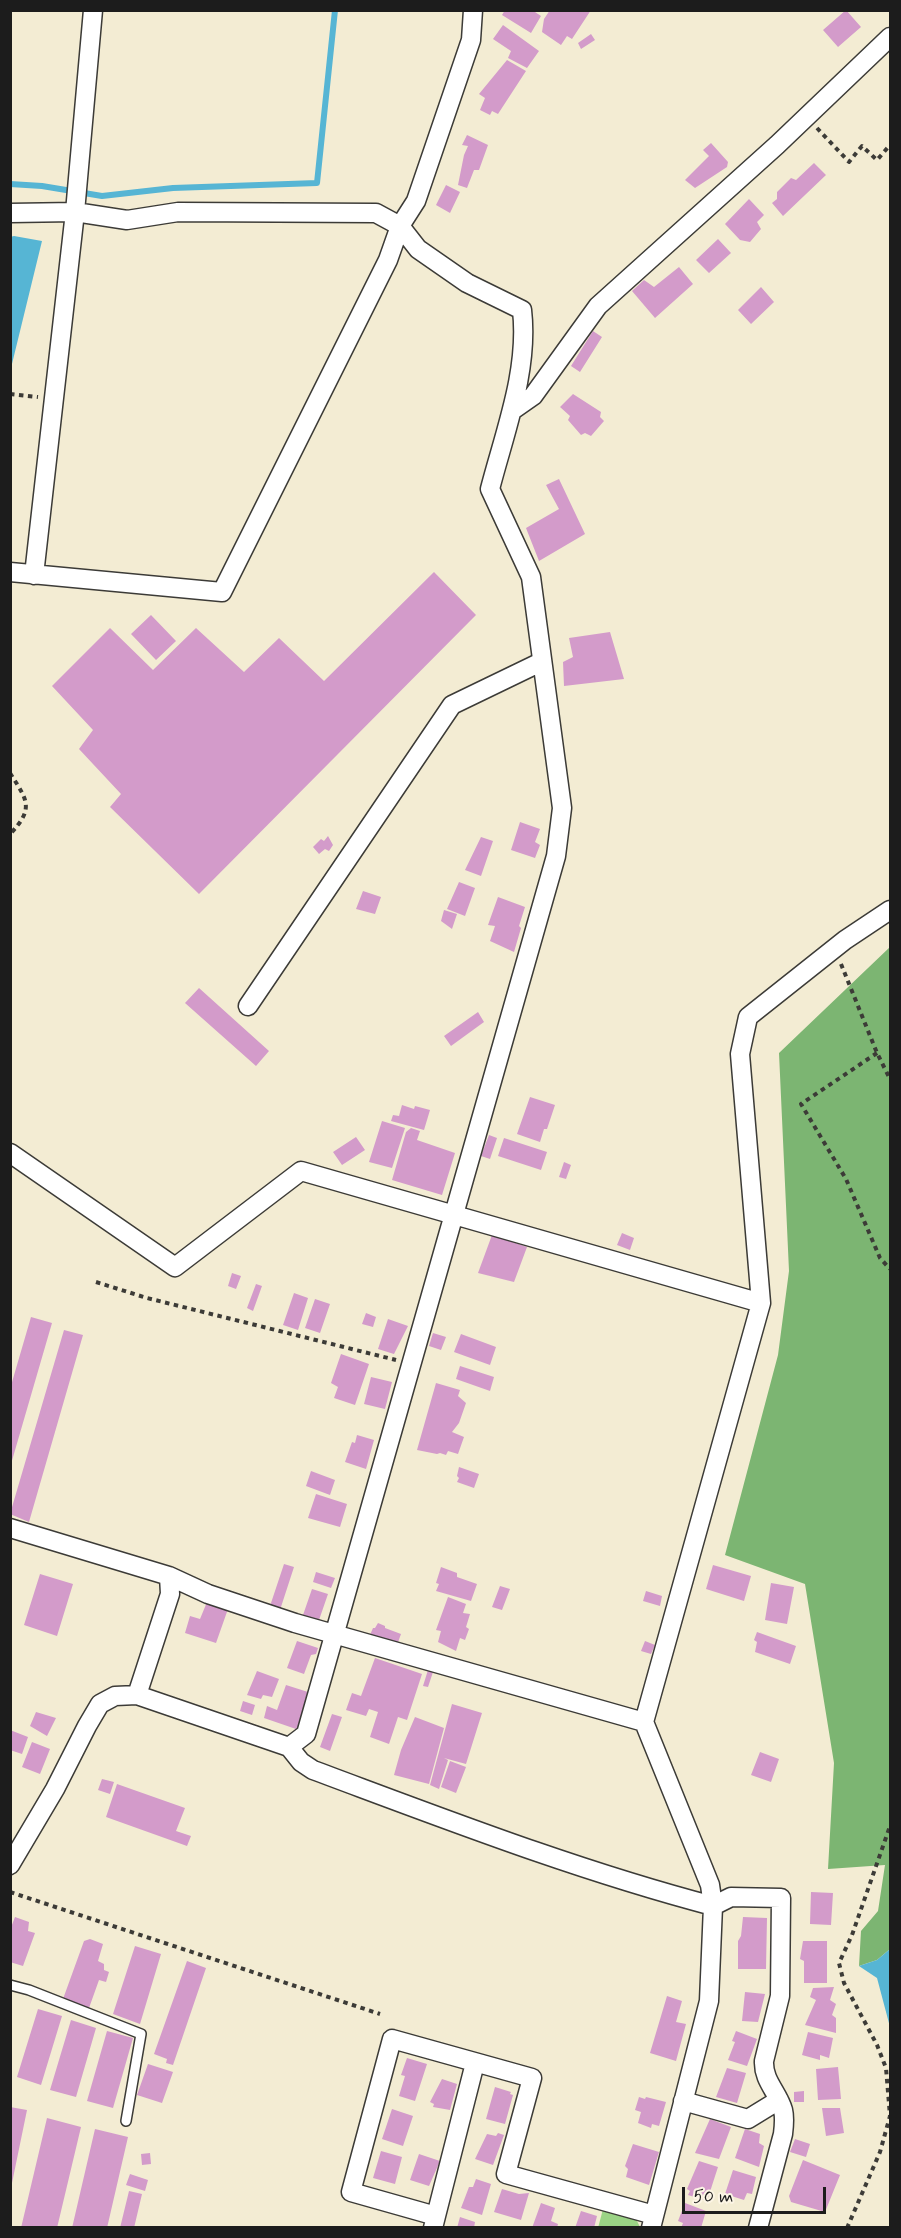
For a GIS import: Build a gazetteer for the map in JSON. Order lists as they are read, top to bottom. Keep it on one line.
{"scale_bar":"50 m"}
